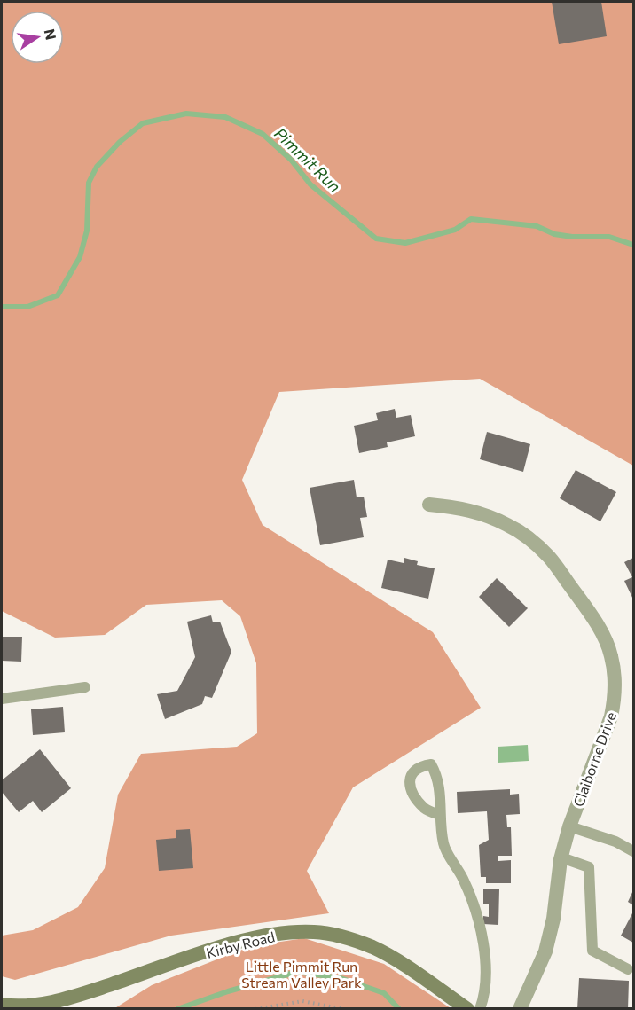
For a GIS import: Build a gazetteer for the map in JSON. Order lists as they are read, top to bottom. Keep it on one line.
{"streets":{"main road":["Kirby Road"],"street":["Claiborne Drive"]},"water":["Pimmit Run"],"parks":["Little Pimmit Run Stream Valley Park"],"north":"right"}
